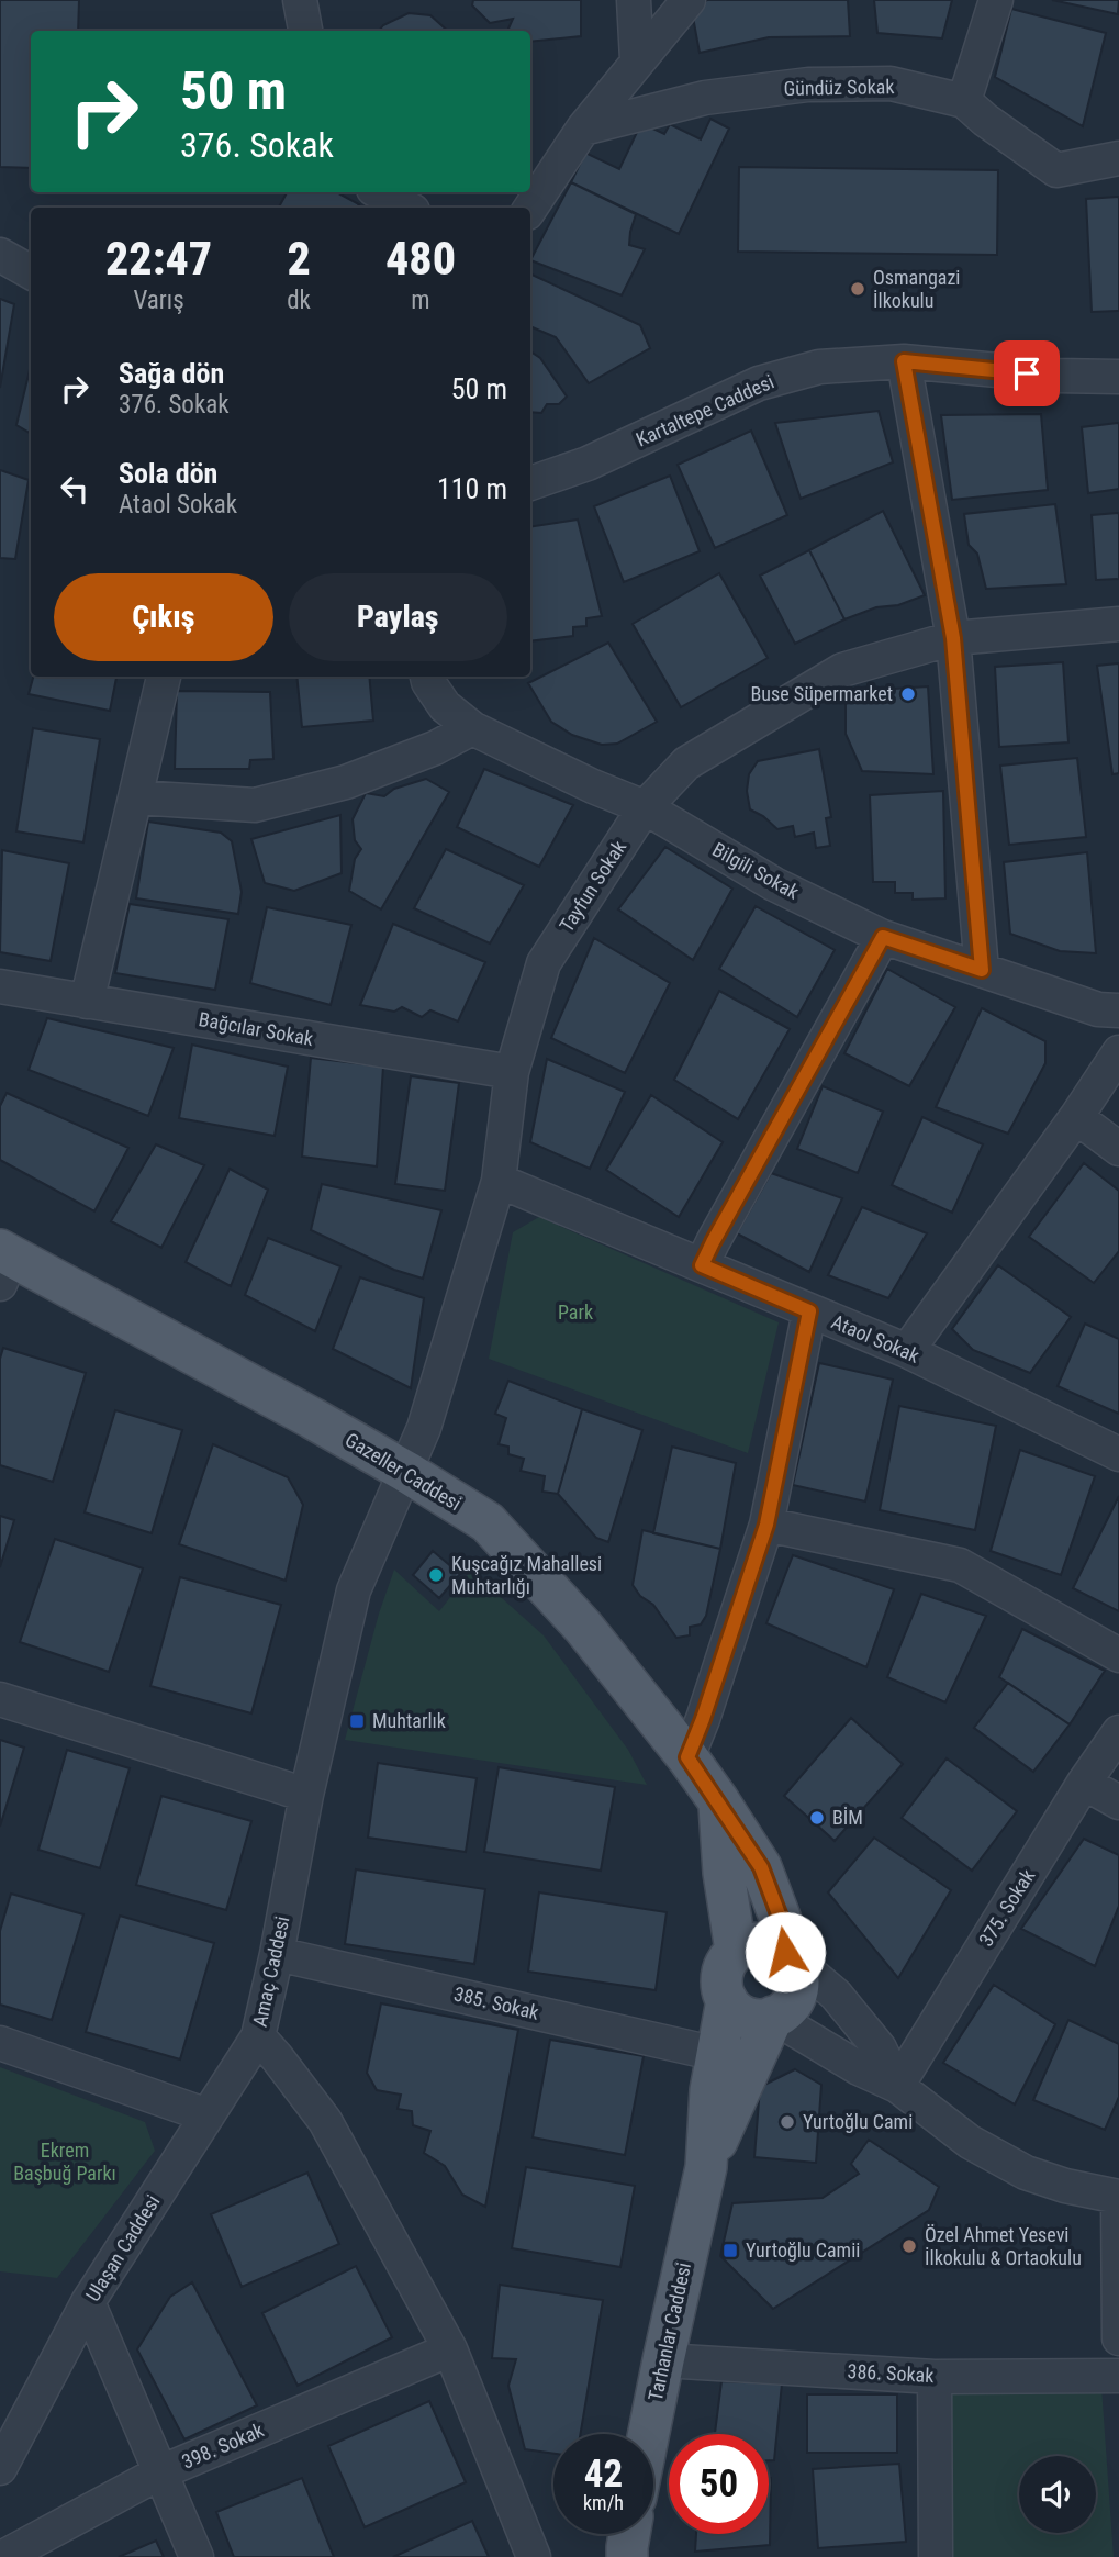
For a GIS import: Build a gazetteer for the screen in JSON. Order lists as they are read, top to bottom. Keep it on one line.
{"streets":{"main road":["Gazeller Caddesi","Tarhanlar Caddesi"],"street":["Gündüz Sokak","Kartaltepe Caddesi","Bilgili Sokak","Tayfun Sokak","Bağcılar Sokak","Ataol Sokak","375. Sokak","Amaç Caddesi","385. Sokak","Ulaşan Caddesi","386. Sokak","398. Sokak"]},"crossings":[["Bilgili Sokak","Tayfun Sokak"],["Tayfun Sokak","Bağcılar Sokak"],["Tayfun Sokak","Ataol Sokak"],["Tayfun Sokak","Gazeller Caddesi"],["Tayfun Sokak","Amaç Caddesi"],["Gazeller Caddesi","Amaç Caddesi"],["Gazeller Caddesi","Tarhanlar Caddesi"],["Amaç Caddesi","385. Sokak"],["Amaç Caddesi","Ulaşan Caddesi"],["Amaç Caddesi","398. Sokak"],["385. Sokak","Tarhanlar Caddesi"],["Tarhanlar Caddesi","386. Sokak"]],"parks":["Park","Ekrem Başbuğ Parkı"],"places":{"other":["Osmangazi İlkokulu","Buse Süpermarket","Kuşcağız Mahallesi Muhtarlığı","BİM","Yurtoğlu Cami","Özel Ahmet Yesevi İlkokulu & Ortaokulu"],"transit":["Muhtarlık","Yurtoğlu Camii"]},"page":{"turn":["50 m","376. Sokak"],"eta":["22:47","Varış","2","dk","480","m"],"list":[{"name":"Sağa dön","note":"376. Sokak","value":"50 m"},{"name":"Sola dön","note":"Ataol Sokak","value":"110 m"}],"buttons":["Çıkış","Paylaş"],"speed":"42 km/h","limit":"50"}}
